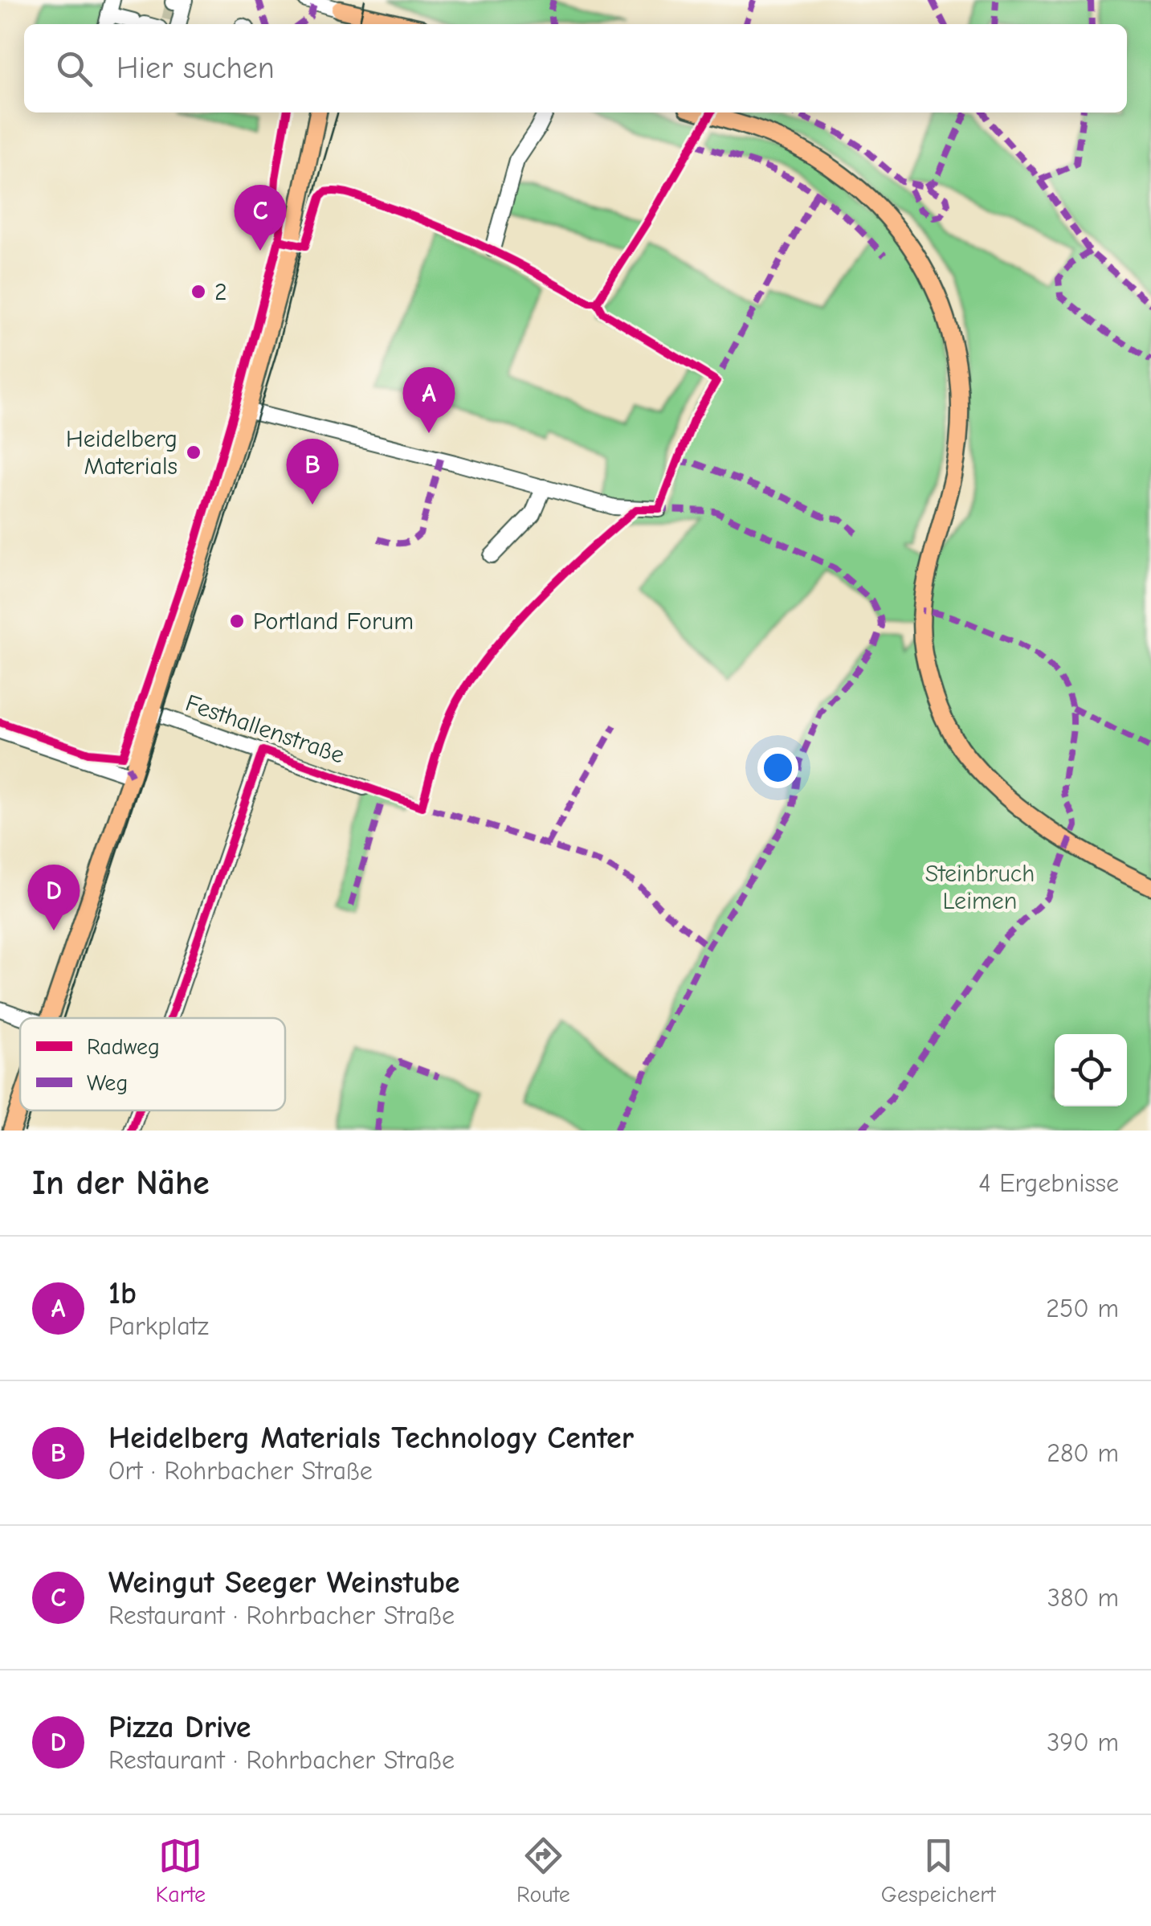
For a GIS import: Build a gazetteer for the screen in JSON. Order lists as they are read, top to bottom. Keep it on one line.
{"streets":{"street":["Festhallenstraße"]},"parks":["Steinbruch Leimen"],"places":["2","Heidelberg Materials","Portland Forum"],"legend":["Radweg","Weg"],"page":{"search":"Hier suchen","pins":["C","A","B","D"],"heading":["In der Nähe","4 Ergebnisse"],"list":[{"mark":"A","name":"1b","note":"Parkplatz","value":"250 m"},{"mark":"B","name":"Heidelberg Materials Technology Center","note":"Ort · Rohrbacher Straße","value":"280 m"},{"mark":"C","name":"Weingut Seeger Weinstube","note":"Restaurant · Rohrbacher Straße","value":"380 m"},{"mark":"D","name":"Pizza Drive","note":"Restaurant · Rohrbacher Straße","value":"390 m"}],"nav":["Karte","Route","Gespeichert"]}}
